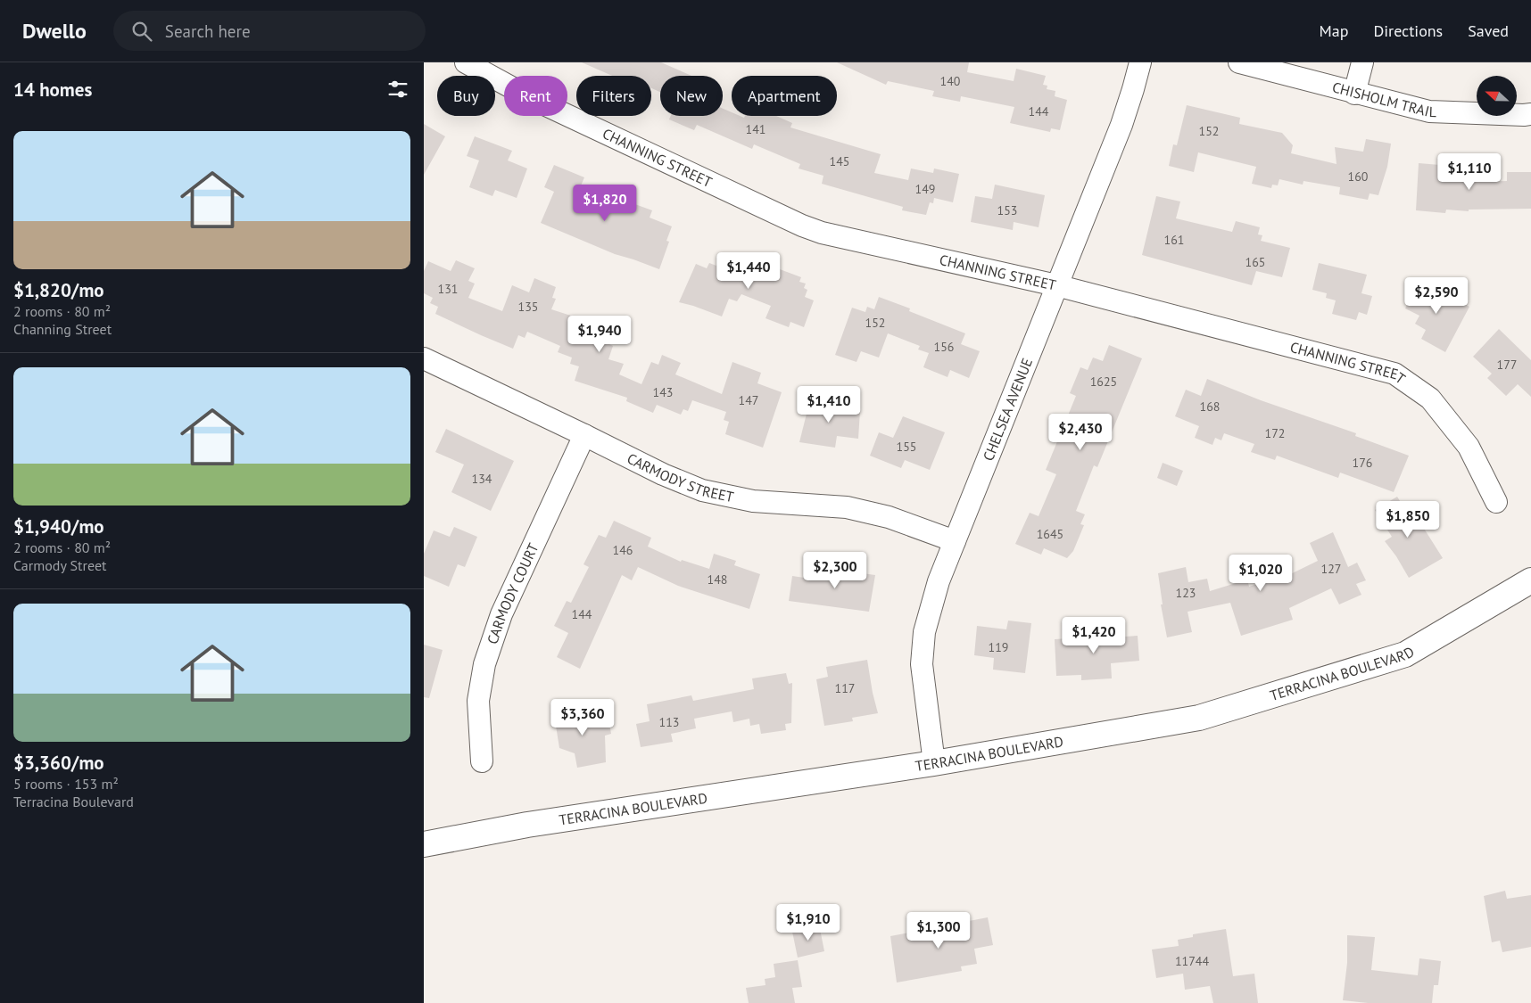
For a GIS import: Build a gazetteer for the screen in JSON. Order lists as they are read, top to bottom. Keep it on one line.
{"streets":{"main road":["TERRACINA BOULEVARD"],"street":["CHISHOLM TRAIL","CHANNING STREET","CHELSEA AVENUE","CARMODY STREET","CARMODY COURT"]},"crossings":[["CHANNING STREET","CHELSEA AVENUE"],["CHELSEA AVENUE","CARMODY STREET"],["CHELSEA AVENUE","TERRACINA BOULEVARD"],["CARMODY STREET","CARMODY COURT"]],"house_numbers":["140","144","141","152","145","160","149","153","161","165","131","135","152","156","177","1625","143","147","168","172","155","176","134","1645","146","127","148","123","144","119","117","113","11744"],"north":"left","page":{"header":"Dwello","search":"Search here","nav":["Map","Directions","Saved"],"heading":"14 homes","chip":["Buy","Rent","Filters","New","Apartment"],"list":[{"name":"$1,820/mo","note":"2 rooms · 80 m² · Channing Street"},{"name":"$1,940/mo","note":"2 rooms · 80 m² · Carmody Street"},{"name":"$3,360/mo","note":"5 rooms · 153 m² · Terracina Boulevard"}],"price":["$1,110","$1,820","$1,440","$2,590","$1,940","$1,410","$2,430","$1,850","$2,300","$1,020","$1,420","$3,360","$1,910","$1,300"]}}
